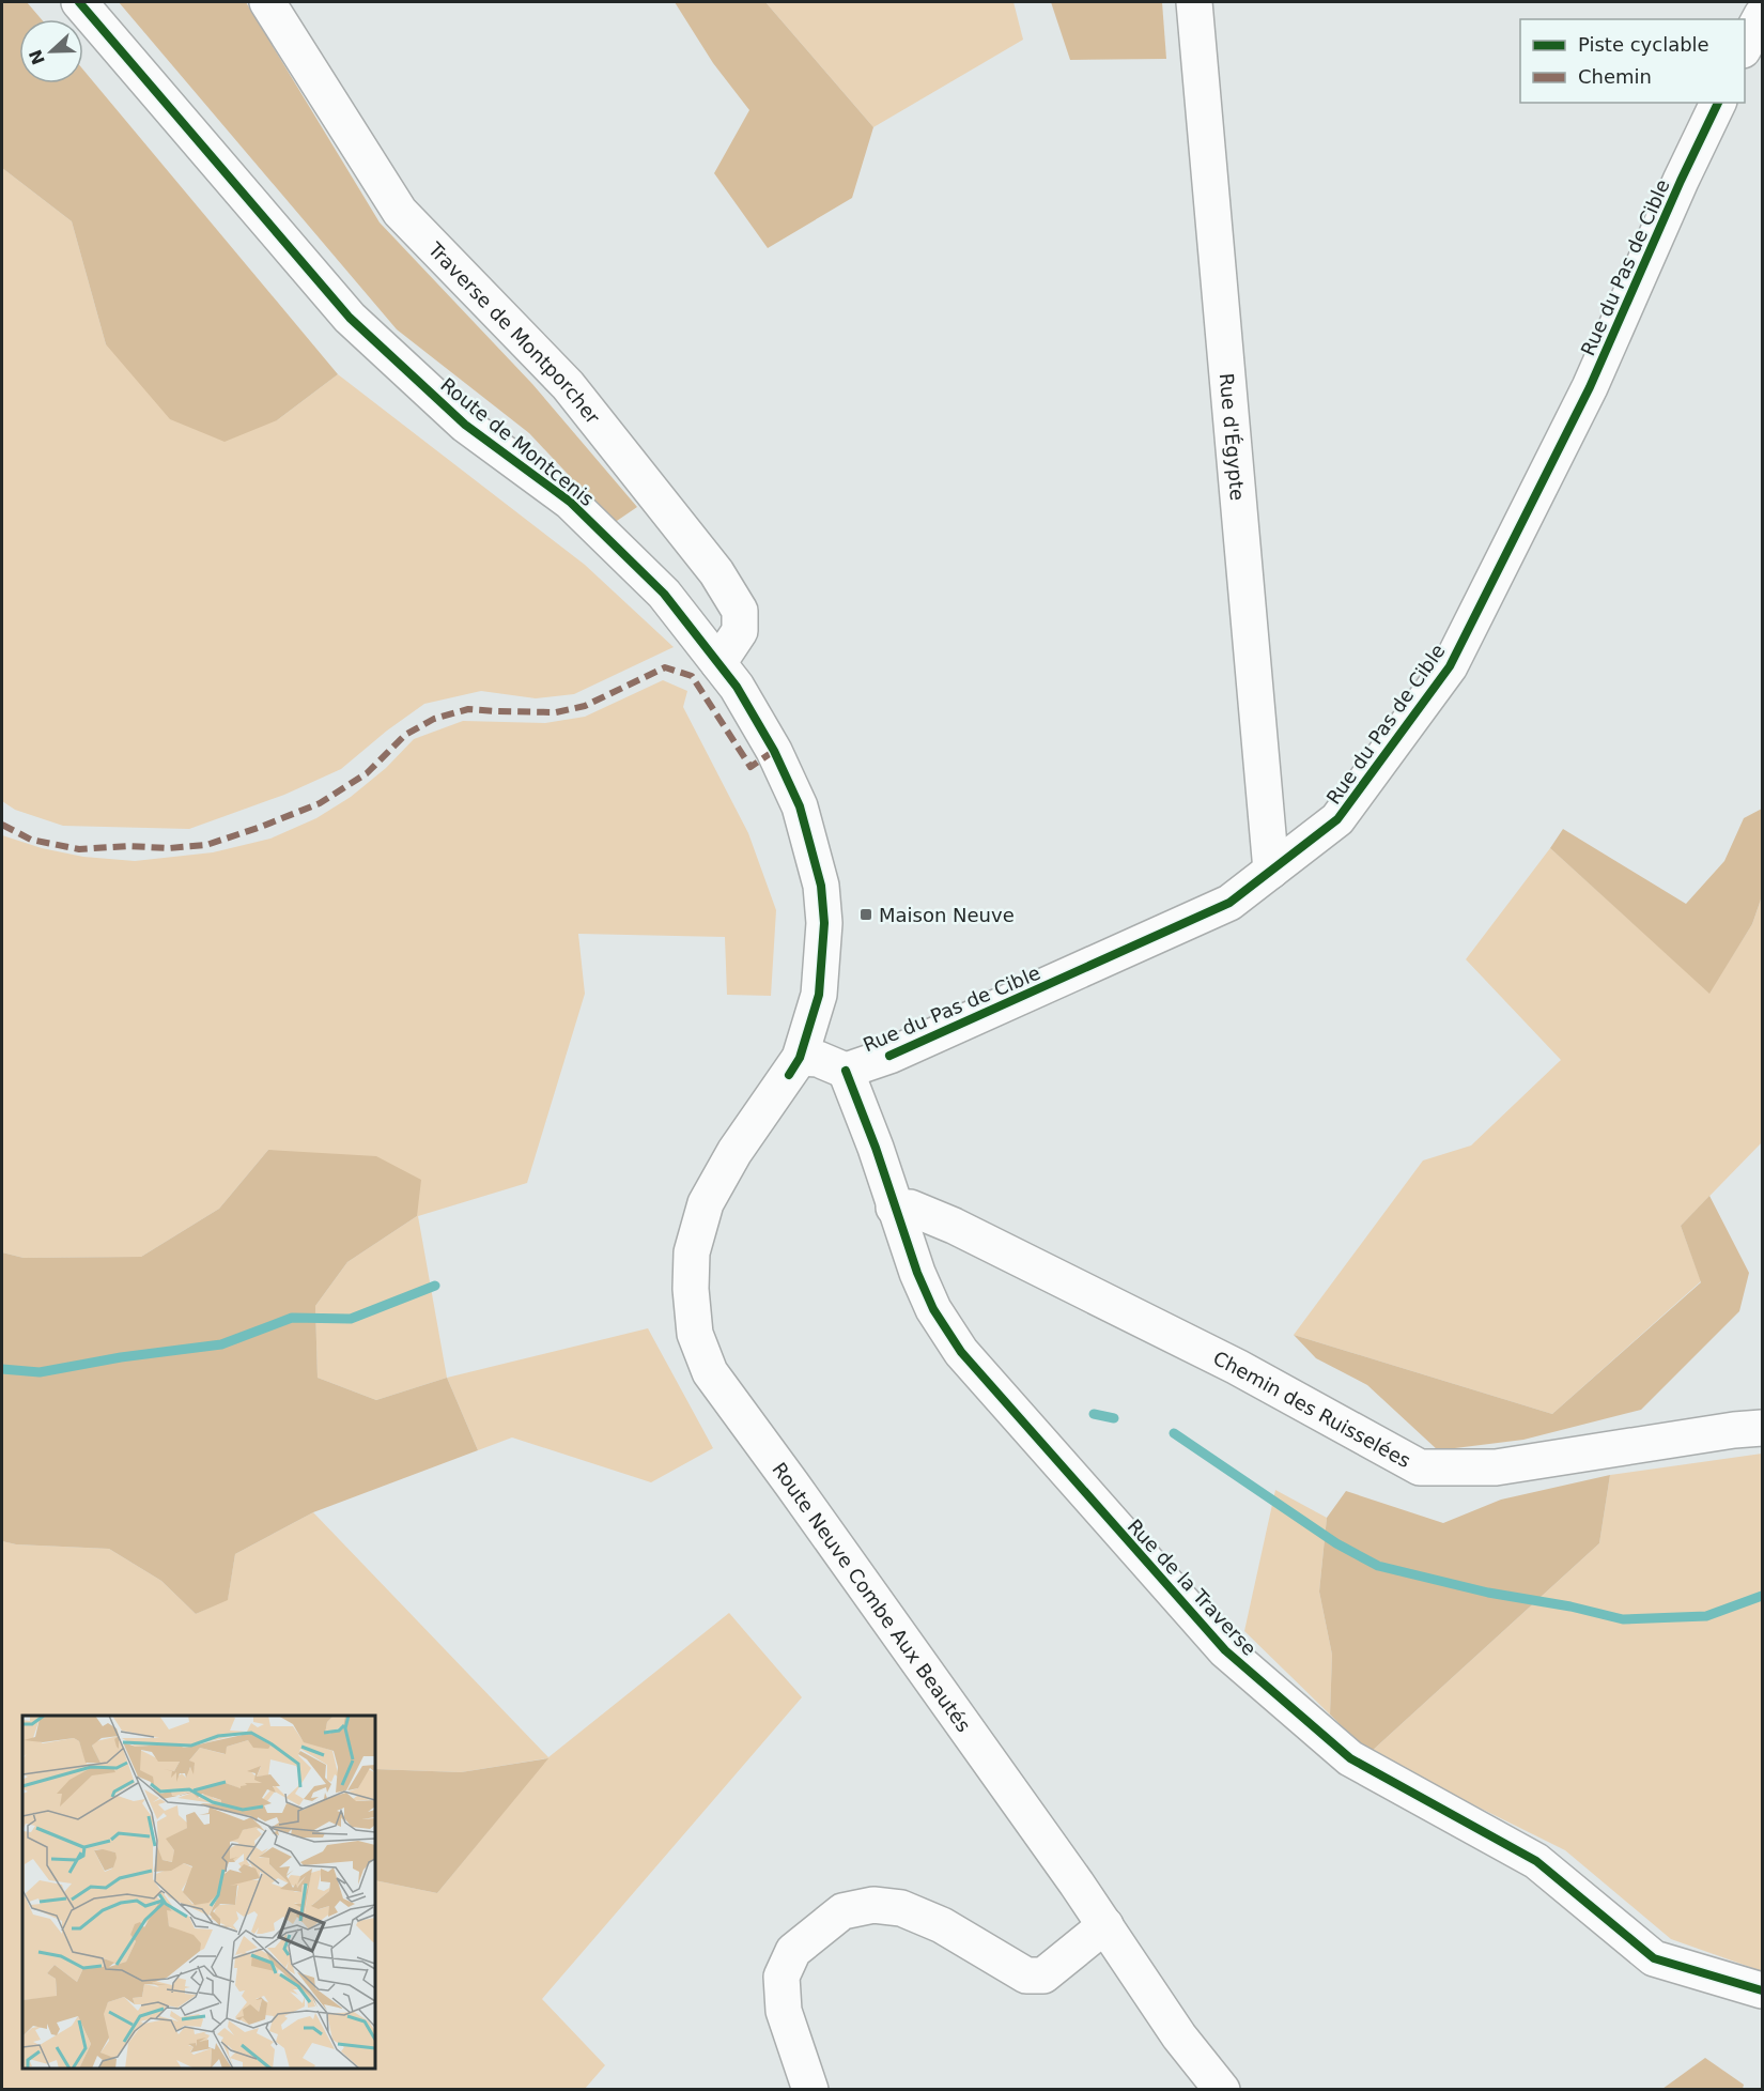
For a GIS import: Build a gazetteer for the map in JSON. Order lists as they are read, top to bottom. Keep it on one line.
{"streets":{"street":["Rue du Pas de Cible","Traverse de Montporcher","Rue d'Égypte","Route de Montcenis","Chemin des Ruisselées","Rue de la Traverse","Route Neuve Combe Aux Beautés"]},"crossings":[["Rue du Pas de Cible","Rue d'Égypte"],["Rue du Pas de Cible","Route de Montcenis"],["Rue du Pas de Cible","Rue de la Traverse"],["Rue du Pas de Cible","Route Neuve Combe Aux Beautés"],["Traverse de Montporcher","Route de Montcenis"],["Route de Montcenis","Route Neuve Combe Aux Beautés"],["Chemin des Ruisselées","Rue de la Traverse"]],"places":{"transit":["Maison Neuve"]},"legend":["Piste cyclable","Chemin"],"north":"left"}
